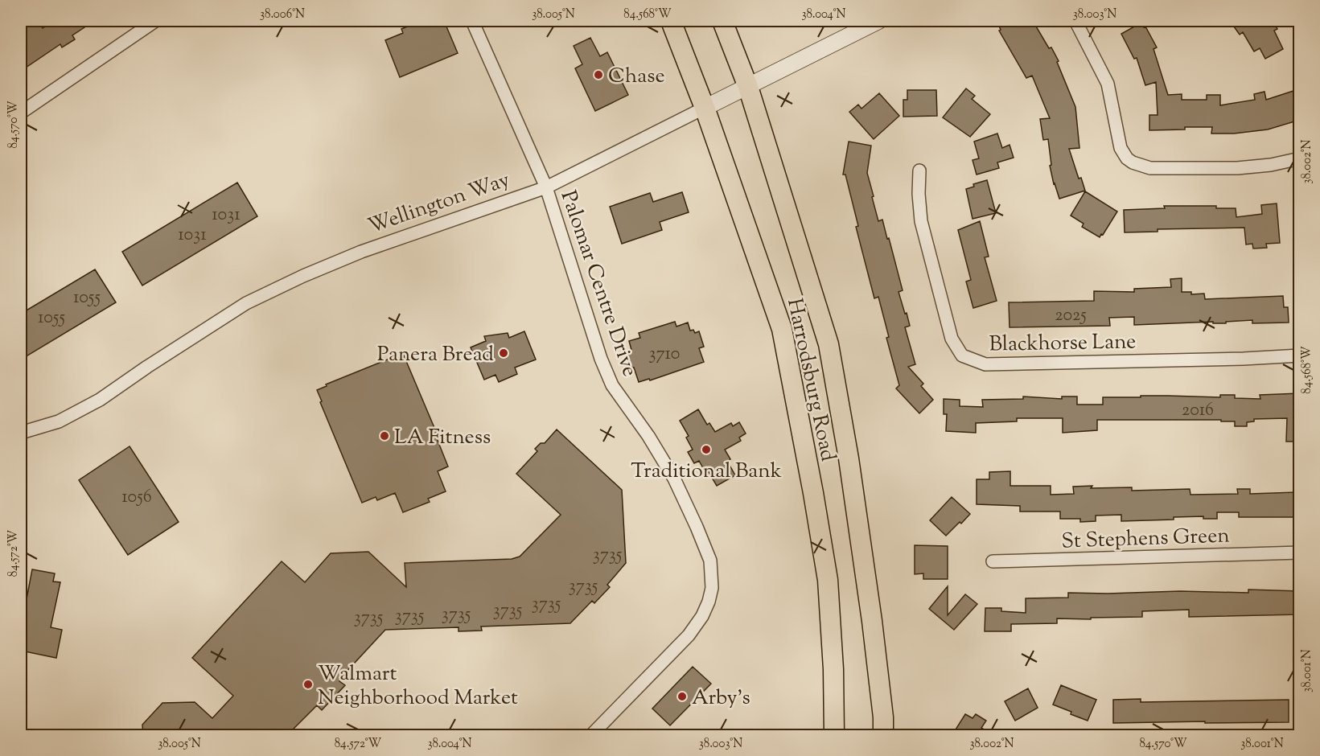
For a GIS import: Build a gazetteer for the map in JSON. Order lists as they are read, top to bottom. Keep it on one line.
{"streets":{"main road":["Harrodsburg Road"],"street":["Wellington Way","Palomar Centre Drive","Blackhorse Lane","St Stephens Green"]},"crossings":[["Wellington Way","Palomar Centre Drive"],["Wellington Way","Harrodsburg Road"]],"places":["Chase","Panera Bread","LA Fitness","Traditional Bank","Walmart Neighborhood Market","Arby's"],"house_numbers":["1031","1031","1055","2025","1055","3710","2016","1056","3735","3735","3735","3735","3735","3735","3735"],"coordinates":["38.006°N","38.005°N","84.568°W","38.004°N","38.003°N","84.570°W","38.002°N","84.572°W","38.001°N"]}
